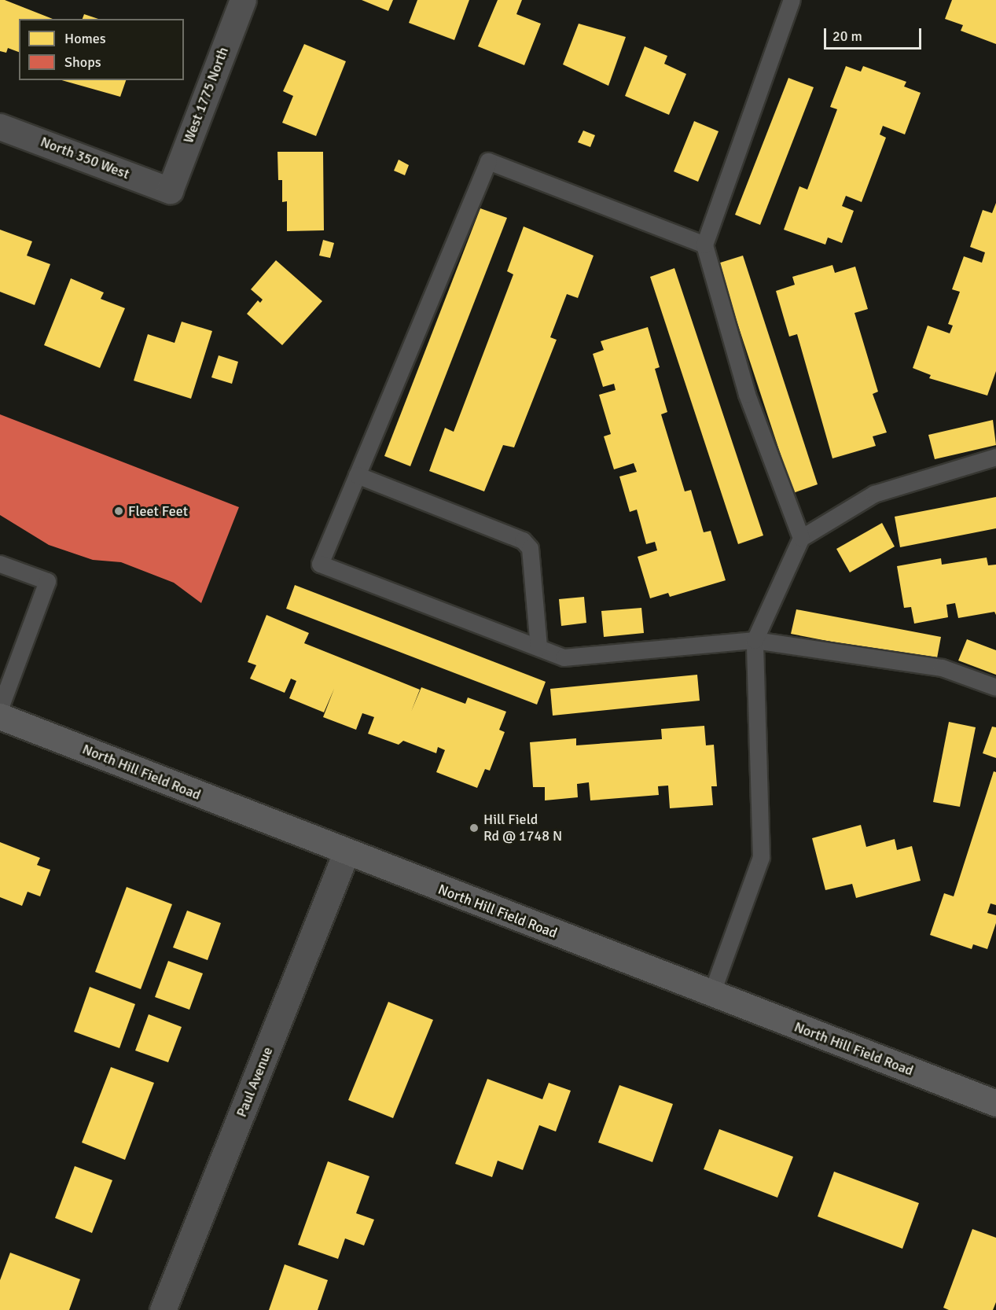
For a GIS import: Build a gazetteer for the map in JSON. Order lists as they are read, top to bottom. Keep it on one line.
{"streets":{"main road":["North Hill Field Road"],"street":["West 1775 North","North 350 West","Paul Avenue"]},"crossings":[["West 1775 North","North 350 West"],["North Hill Field Road","Paul Avenue"]],"places":["Fleet Feet","Hill Field Rd @ 1748 N"],"legend":["Homes","Shops"],"scale_bar":"20 m"}
